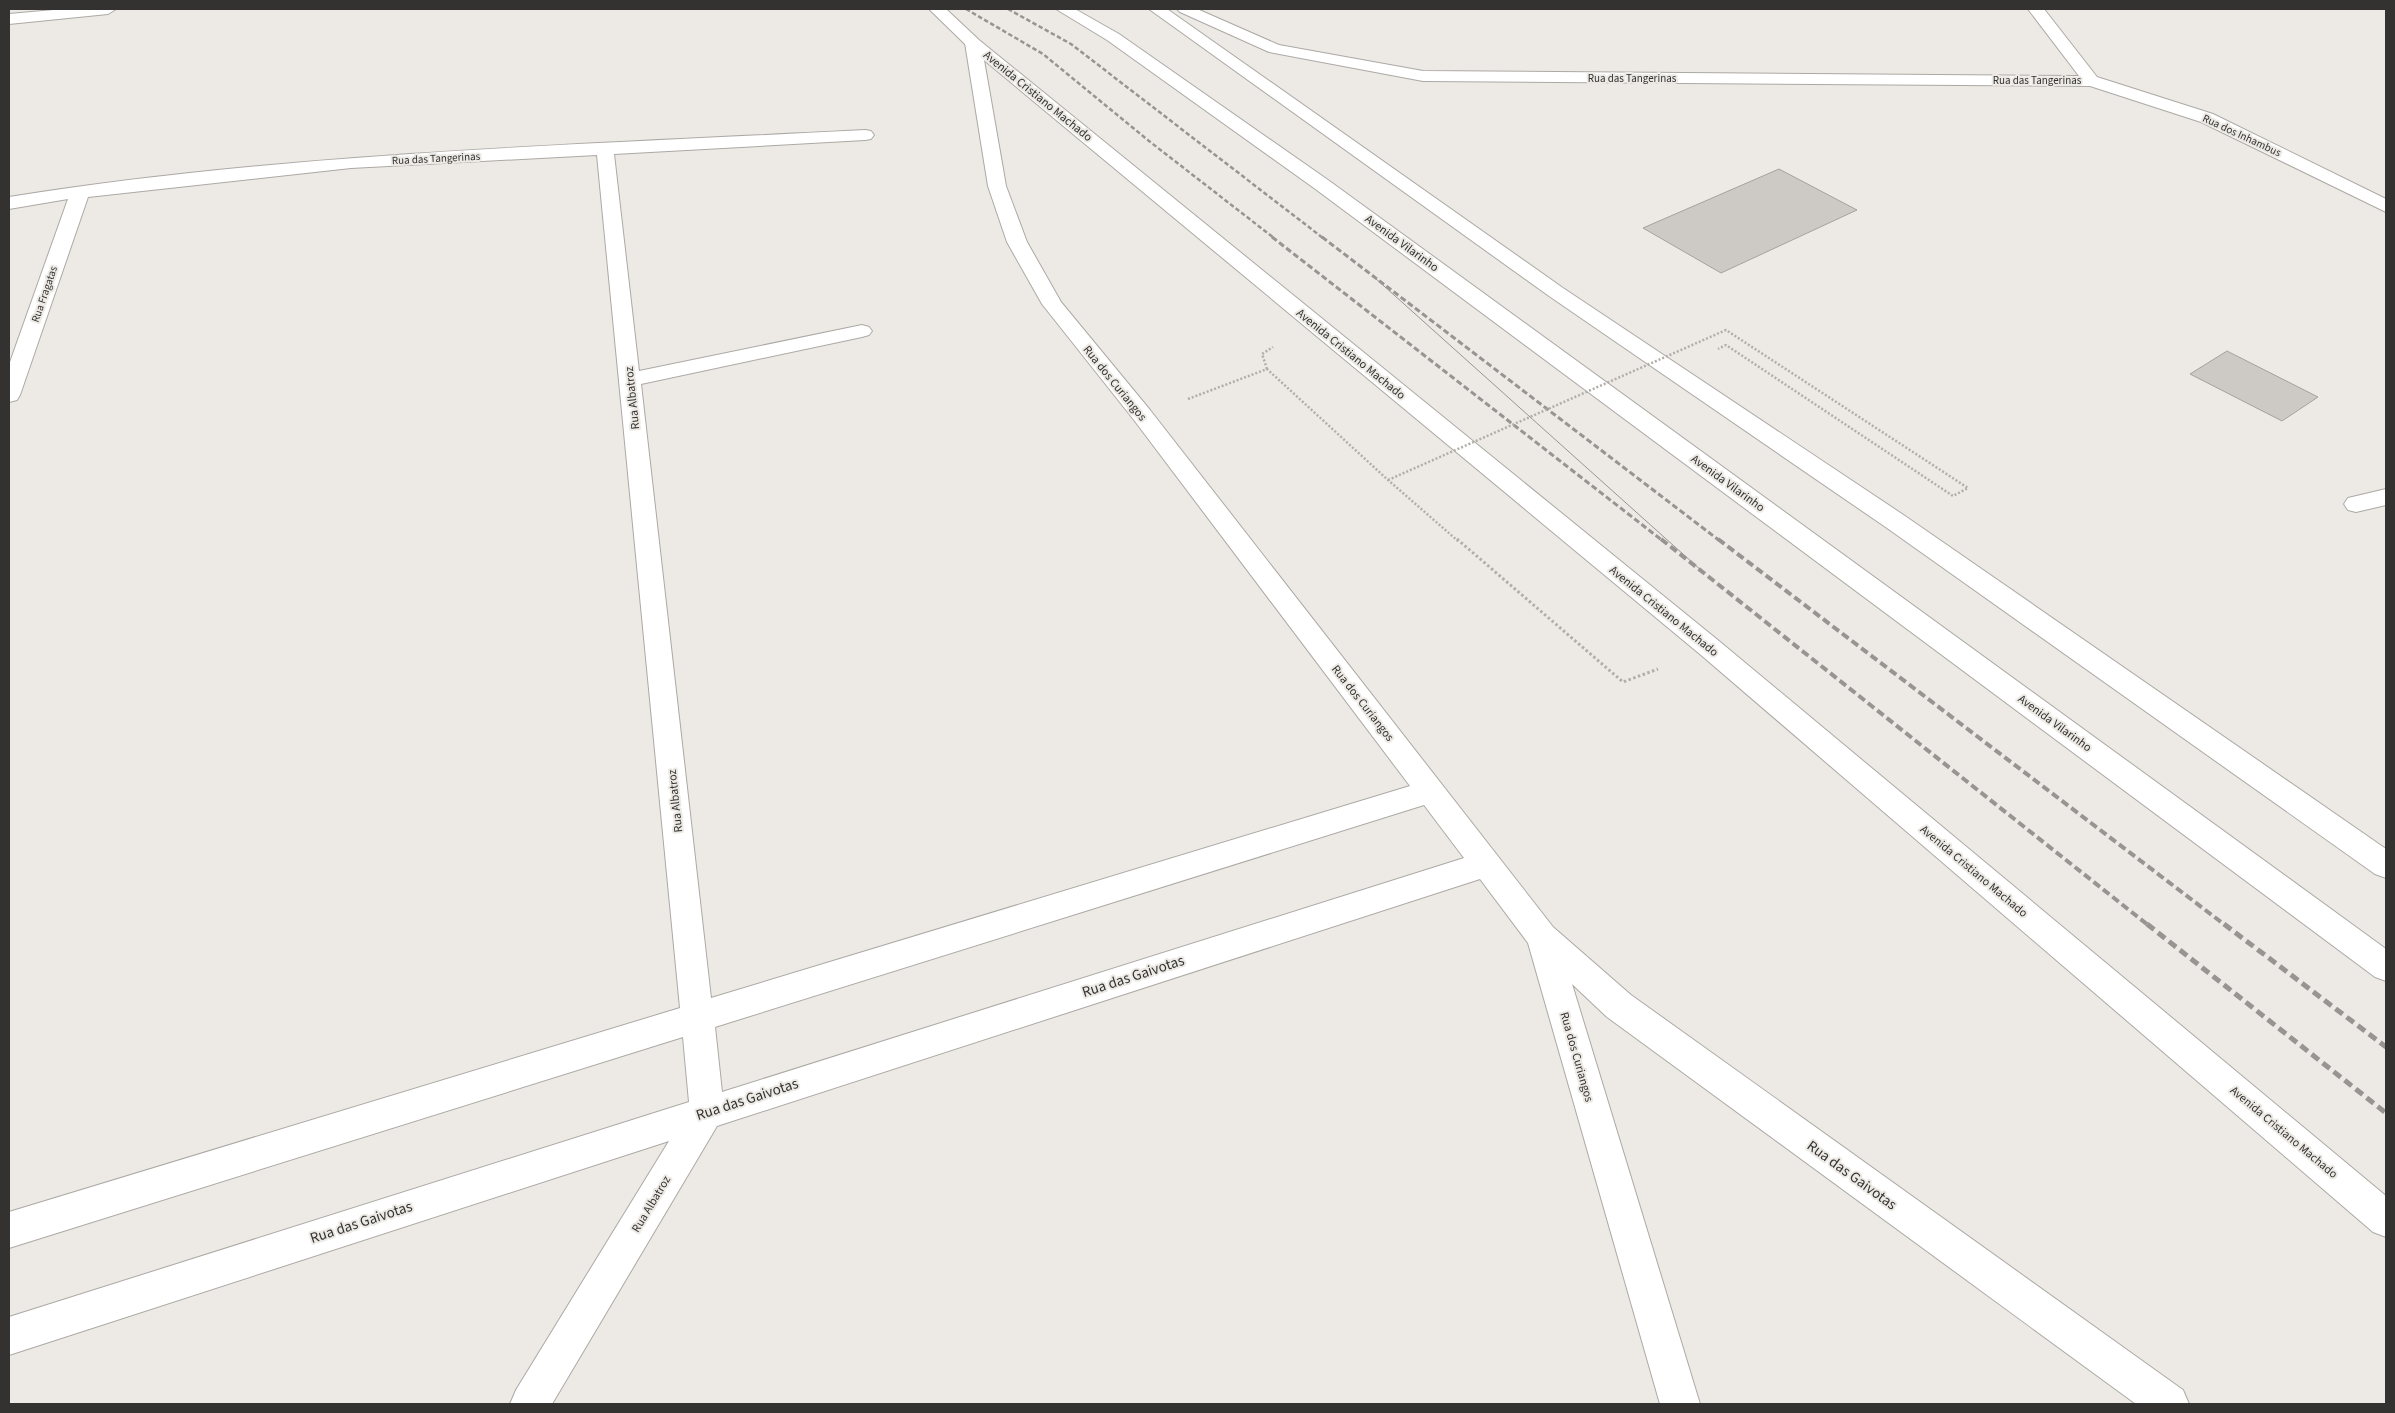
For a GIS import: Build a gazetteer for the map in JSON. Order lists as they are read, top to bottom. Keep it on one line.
{"streets":{"main road":["Rua das Tangerinas","Avenida Cristiano Machado","Rua dos Inhambus","Avenida Vilarinho","Rua Fragatas","Rua dos Curiangos","Rua Albatroz","Rua das Gaivotas"]},"crossings":[["Rua das Tangerinas","Rua dos Inhambus"],["Rua das Tangerinas","Rua Fragatas"],["Rua das Tangerinas","Rua Albatroz"],["Avenida Cristiano Machado","Rua dos Curiangos"],["Rua dos Curiangos","Rua das Gaivotas"],["Rua Albatroz","Rua das Gaivotas"]]}
